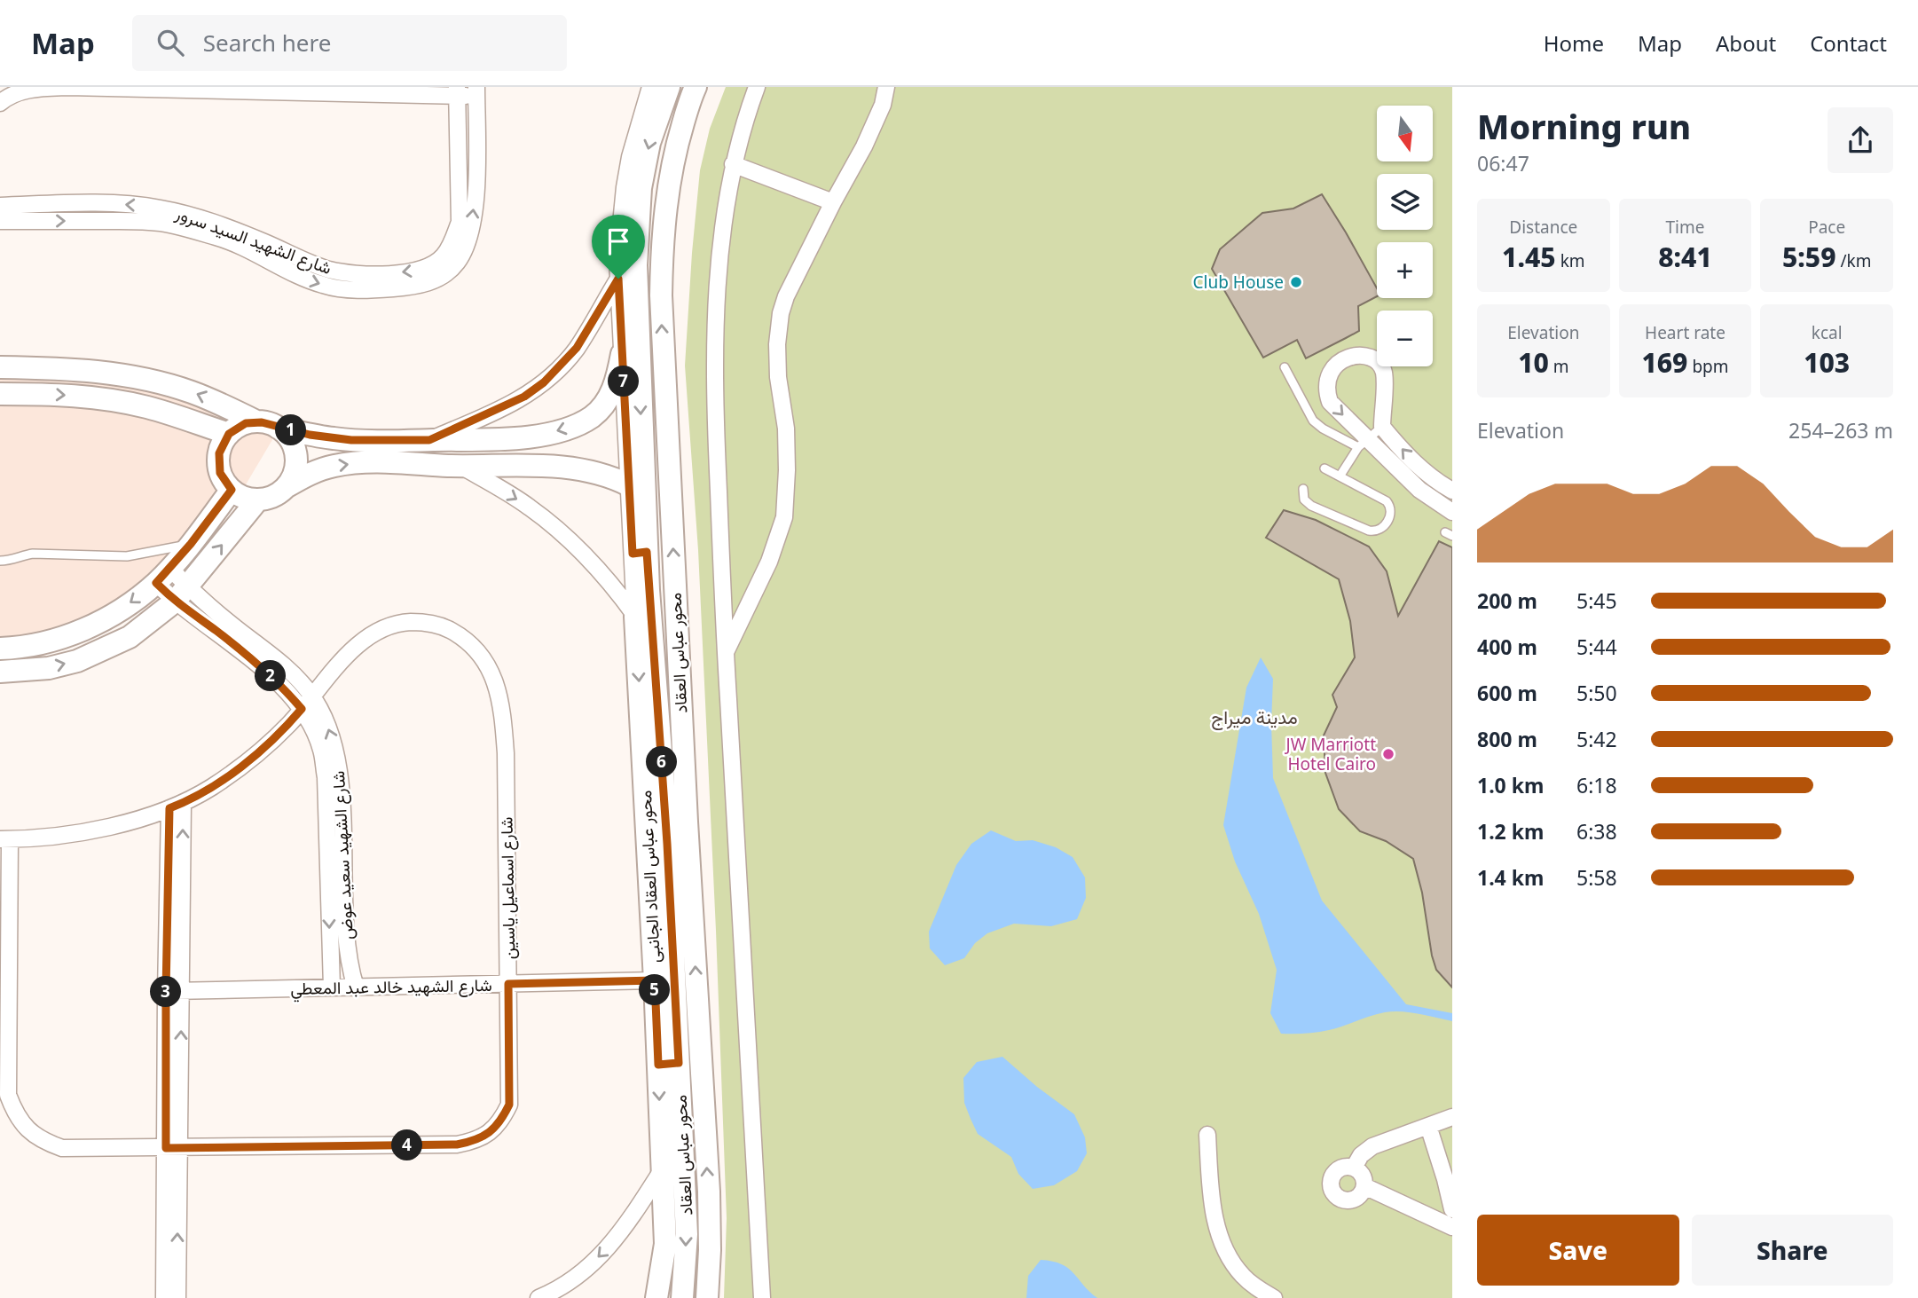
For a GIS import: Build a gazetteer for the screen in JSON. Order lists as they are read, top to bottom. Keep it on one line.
{"streets":{"street":["شارع الشهيد السيد سرور","محور عباس العقاد","شارع الشهيد سعيد عوض","محور عباس العقاد الجانبى","شارع اسماعيل ياسين","شارع الشهيد خالد عبد المعطي"]},"crossings":[["محور عباس العقاد","محور عباس العقاد الجانبى"],["شارع الشهيد سعيد عوض","شارع اسماعيل ياسين"],["شارع الشهيد سعيد عوض","شارع الشهيد خالد عبد المعطي"],["محور عباس العقاد الجانبى","شارع الشهيد خالد عبد المعطي"],["شارع اسماعيل ياسين","شارع الشهيد خالد عبد المعطي"]],"districts":["مدينة ميراج"],"places":["Club House","JW Marriott Hotel Cairo"],"north":"bottom","page":{"header":"Map","search":"Search here","nav":["Home","Map","About","Contact"],"heading":["Morning run","06:47"],"map_buttons":["+","−"],"stats":[["Distance","1.45 km"],["Time","8:41"],["Pace","5:59 /km"],["Elevation","10 m"],["Heart rate","169 bpm"],["kcal","103"]],"pins":["7","1","2","6","5","3","4"],"chart":["Elevation","254–263 m"],"list":[{"name":"200 m","note":"5:45"},{"name":"400 m","note":"5:44"},{"name":"600 m","note":"5:50"},{"name":"800 m","note":"5:42"},{"name":"1.0 km","note":"6:18"},{"name":"1.2 km","note":"6:38"},{"name":"1.4 km","note":"5:58"}],"buttons":["Save","Share"]}}
